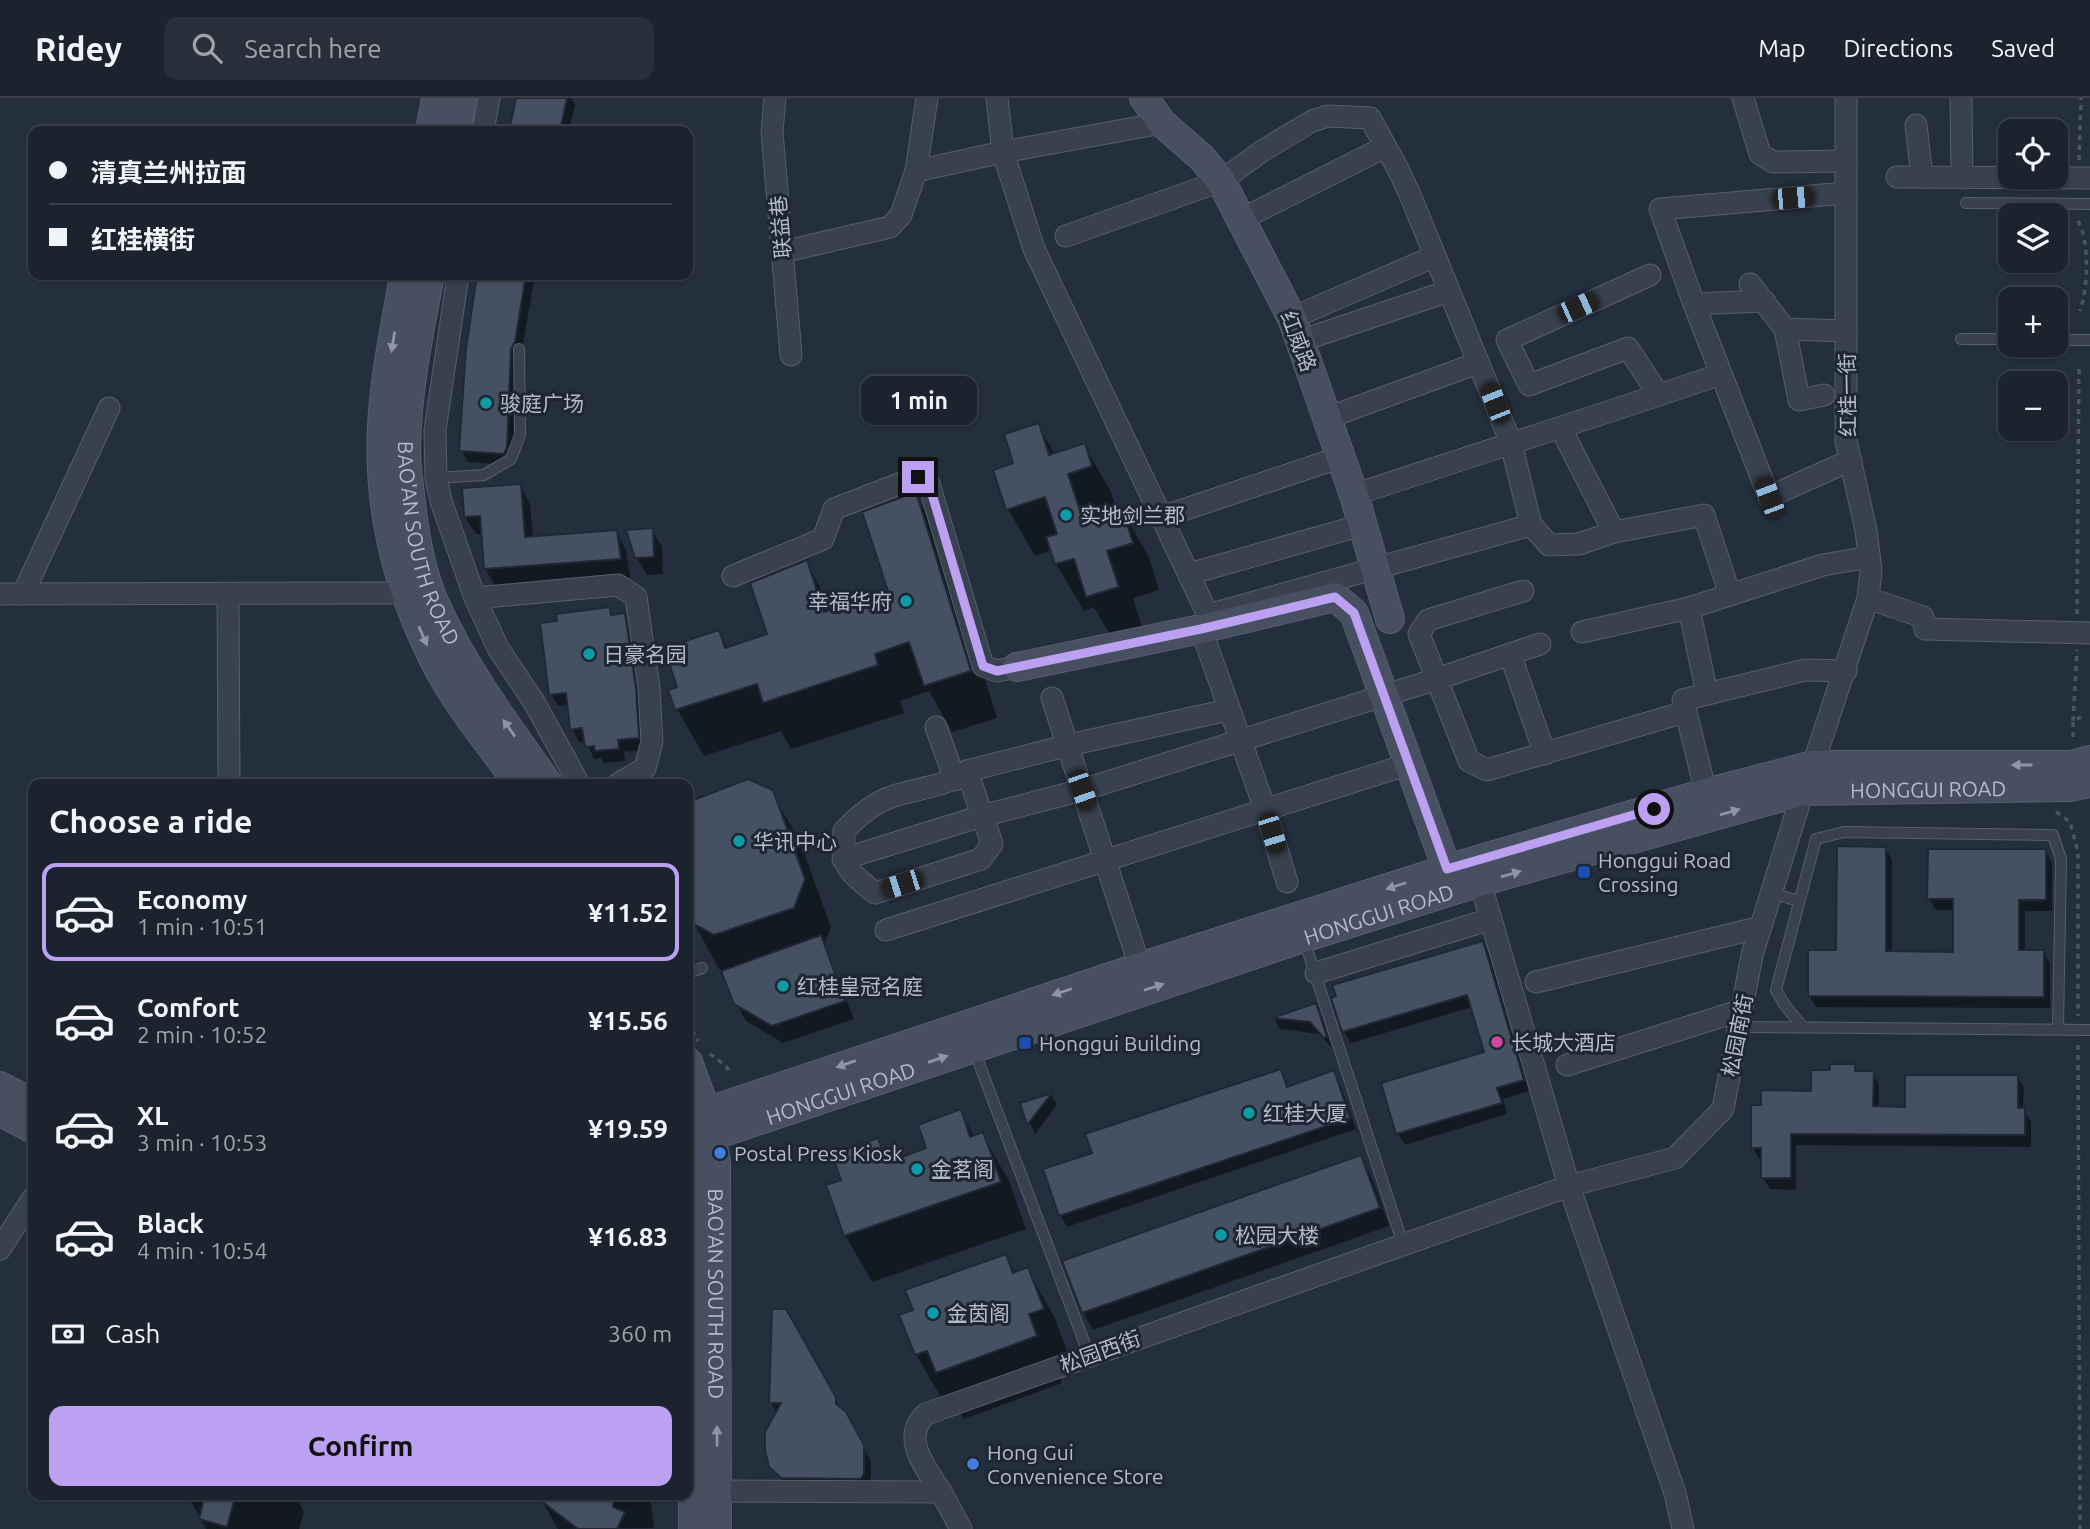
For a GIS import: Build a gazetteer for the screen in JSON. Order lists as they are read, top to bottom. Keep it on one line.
{"streets":{"street":["联益巷","红威路","红桂一街","BAO'AN SOUTH ROAD","HONGGUI ROAD","松园南街","松园西街"]},"crossings":[["红桂一街","HONGGUI ROAD"],["红桂一街","松园南街"],["BAO'AN SOUTH ROAD","HONGGUI ROAD"],["HONGGUI ROAD","松园南街"],["松园南街","松园西街"]],"places":{"other":["骏庭广场","实地剑兰郡","幸福华府","日豪名园","华讯中心","红桂皇冠名庭","长城大酒店","红桂大厦","Postal Press Kiosk","金茗阁","松园大楼","金茵阁","Hong Gui Convenience Store"],"transit":["Honggui Road Crossing","Honggui Building"]},"page":{"header":"Ridey","search":"Search here","nav":["Map","Directions","Saved"],"map_buttons":["+","−"],"banner":["清真兰州拉面","红桂横街"],"bubble":"1 min","heading":"Choose a ride","list":[{"name":"Economy","note":"1 min · 10:51","value":"¥11.52"},{"name":"Comfort","note":"2 min · 10:52","value":"¥15.56"},{"name":"XL","note":"3 min · 10:53","value":"¥19.59"},{"name":"Black","note":"4 min · 10:54","value":"¥16.83"}],"pay":["Cash","360 m"],"buttons":"Confirm"}}
